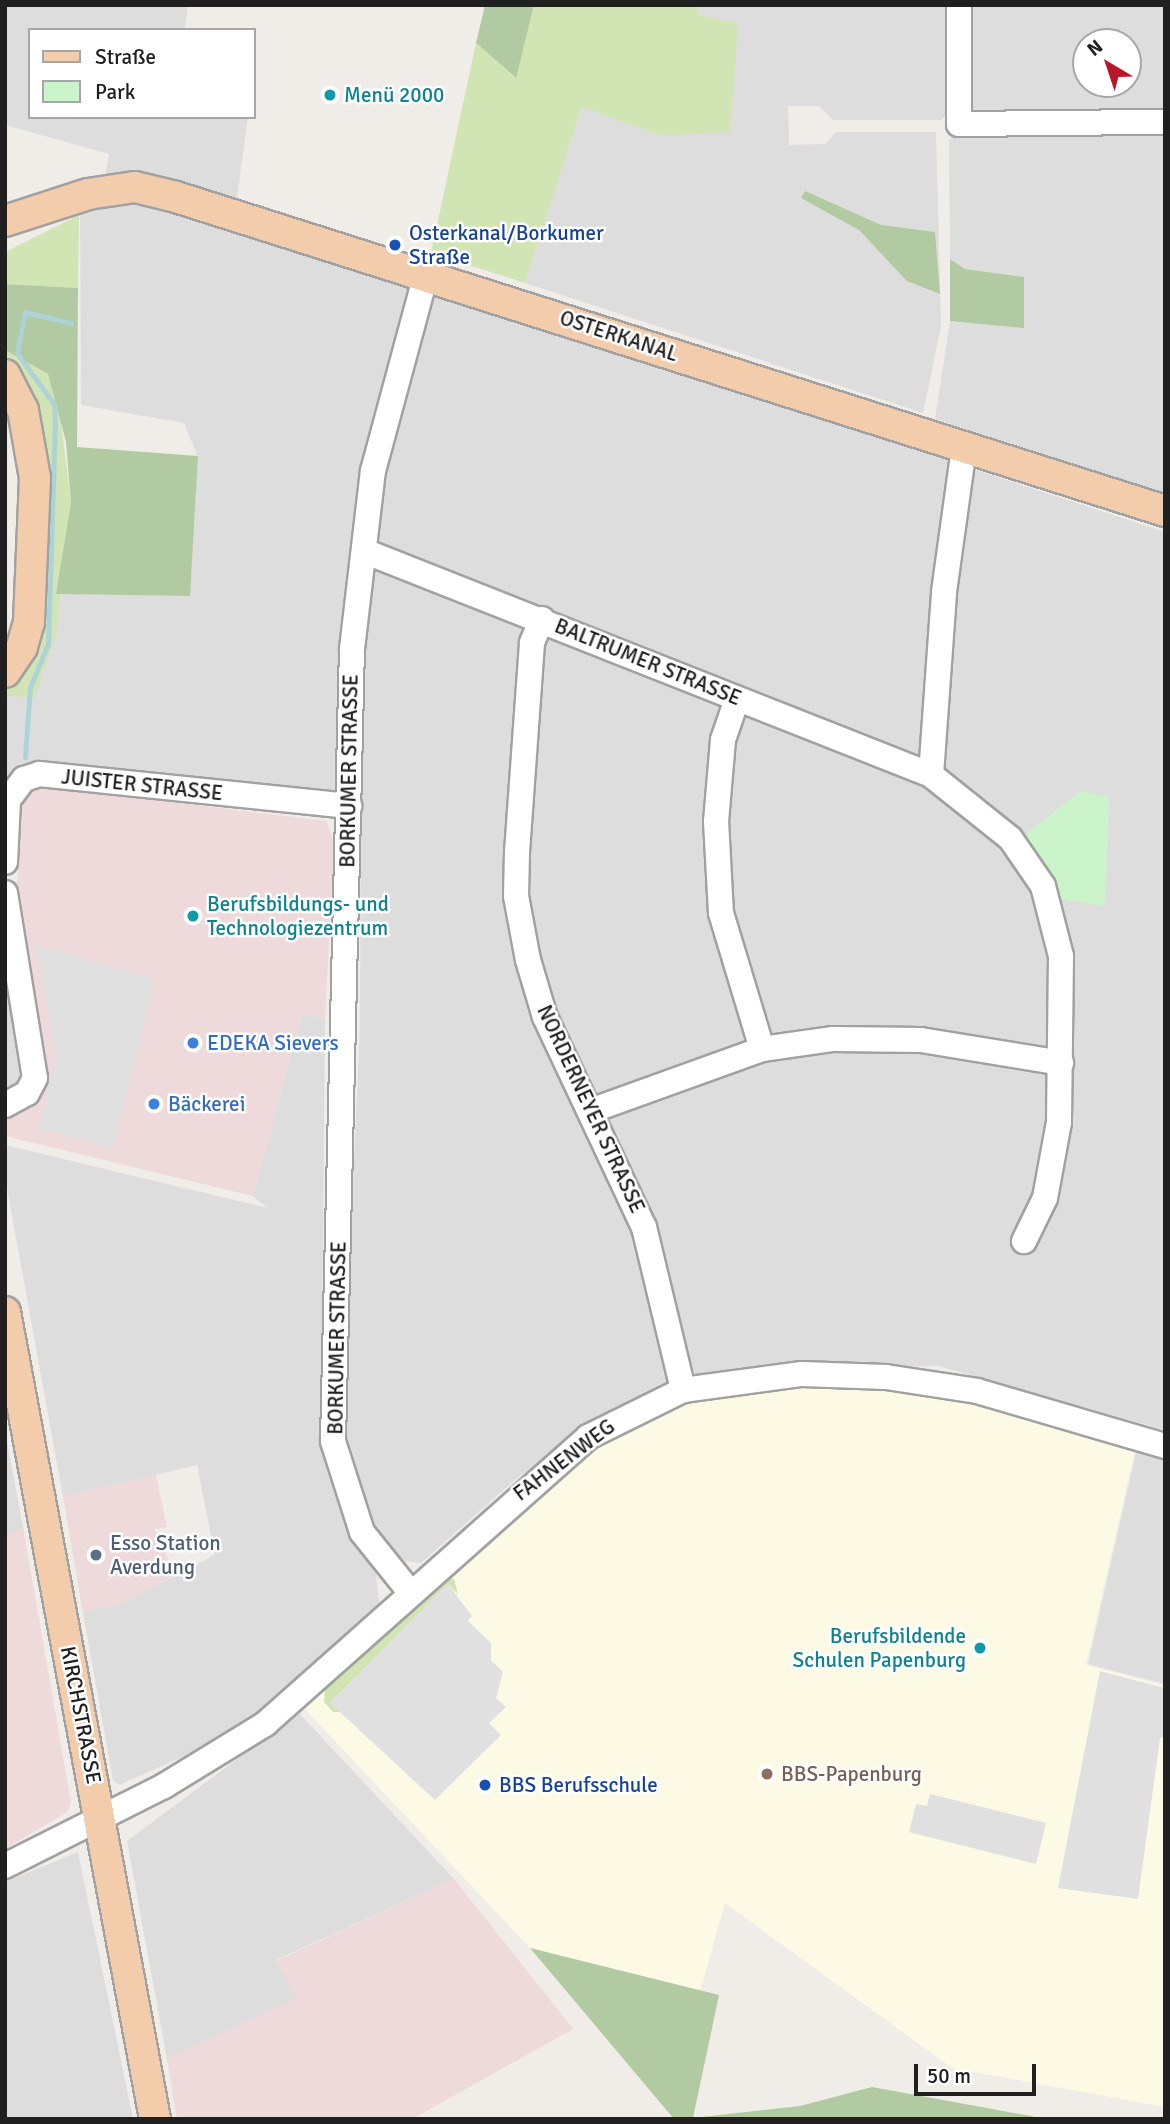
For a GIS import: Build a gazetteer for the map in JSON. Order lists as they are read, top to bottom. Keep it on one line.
{"streets":{"main road":["OSTERKANAL","KIRCHSTRASSE"],"street":["BALTRUMER STRASSE","BORKUMER STRASSE","JUISTER STRASSE","NORDERNEYER STRASSE","FAHNENWEG"]},"crossings":[["OSTERKANAL","BORKUMER STRASSE"],["BALTRUMER STRASSE","BORKUMER STRASSE"],["BALTRUMER STRASSE","NORDERNEYER STRASSE"],["BORKUMER STRASSE","JUISTER STRASSE"],["BORKUMER STRASSE","FAHNENWEG"],["NORDERNEYER STRASSE","FAHNENWEG"],["FAHNENWEG","KIRCHSTRASSE"]],"places":["Menü 2000","Osterkanal/Borkumer Straße","Berufsbildungs- und Technologiezentrum","EDEKA Sievers","Bäckerei","Esso Station Averdung","Berufsbildende Schulen Papenburg","BBS-Papenburg","BBS Berufsschule"],"legend":["Straße","Park"],"scale_bar":"50 m","north":"top left"}
